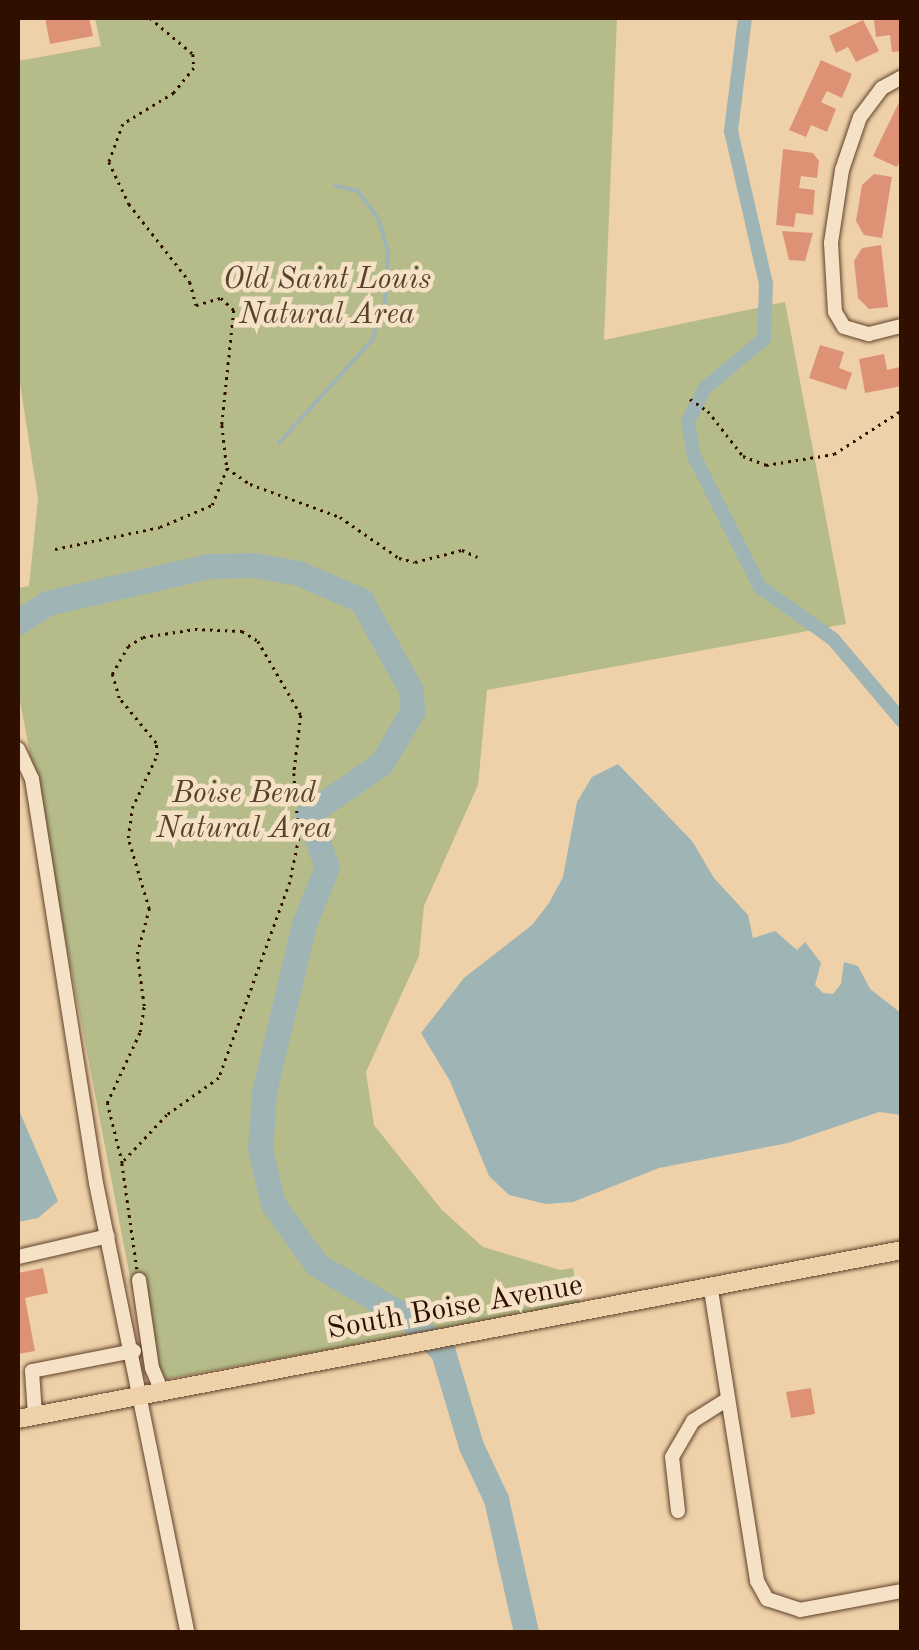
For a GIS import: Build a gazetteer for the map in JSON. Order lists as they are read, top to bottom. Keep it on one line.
{"streets":{"main road":["South Boise Avenue"]},"parks":["Old Saint Louis Natural Area","Boise Bend Natural Area"]}
